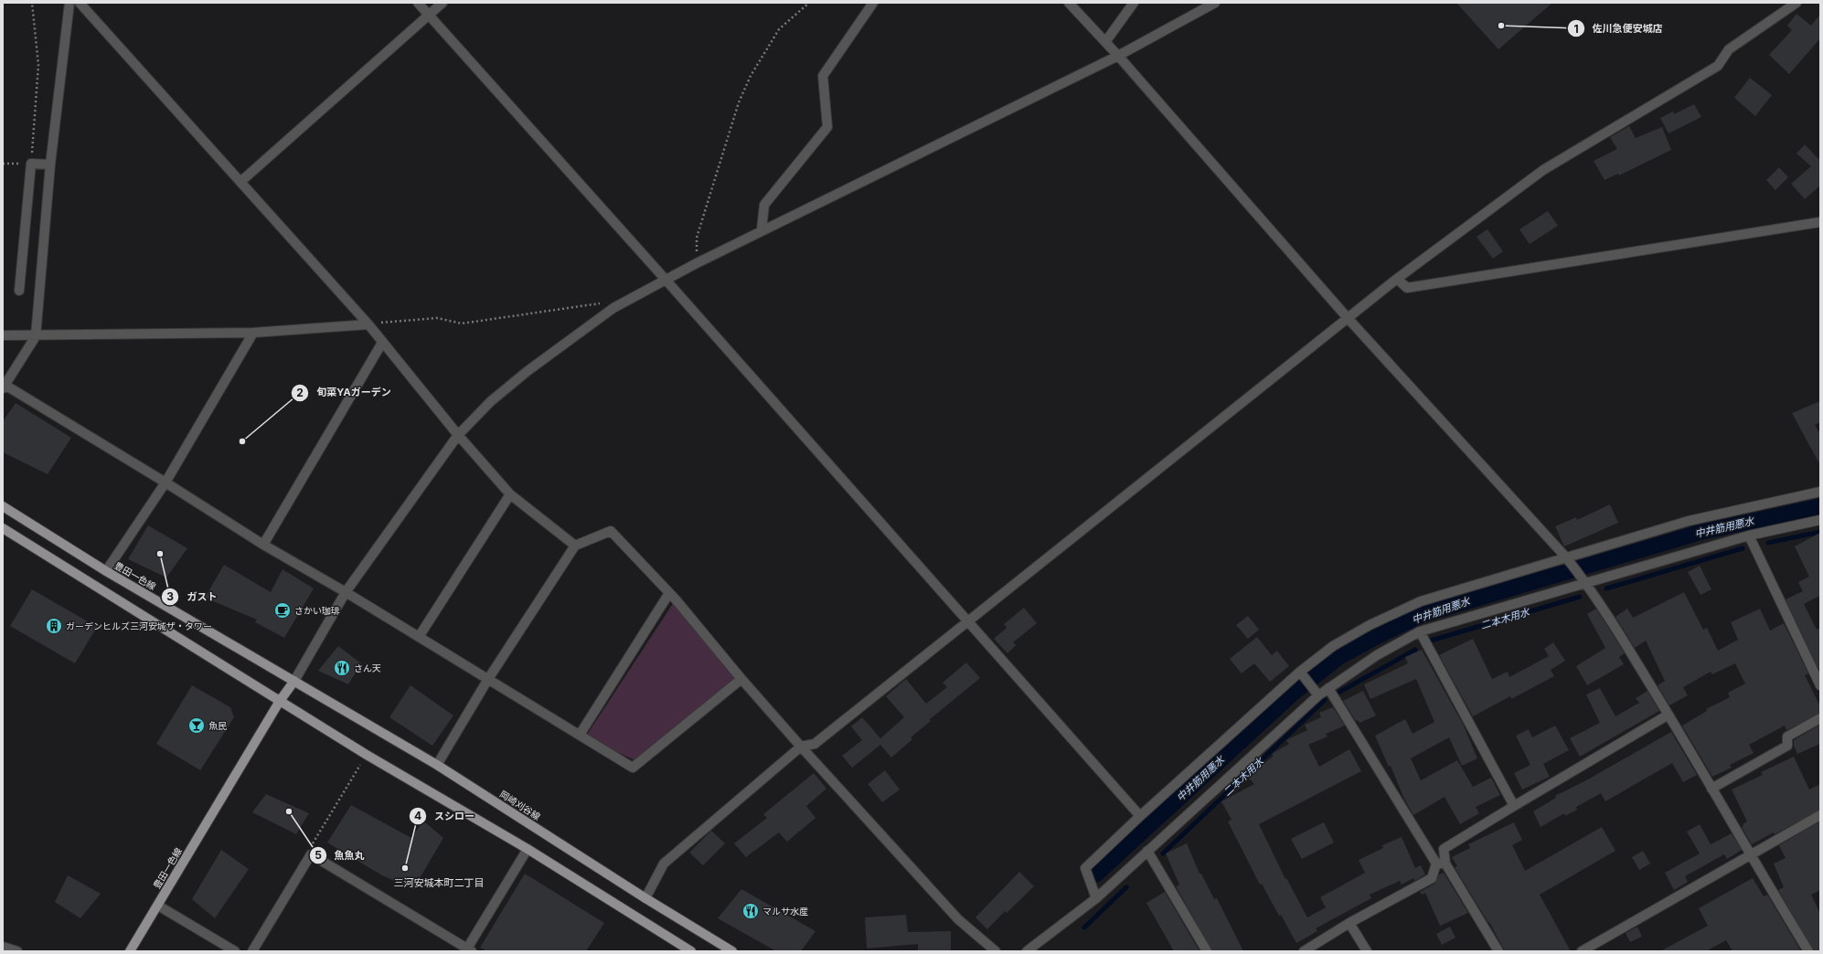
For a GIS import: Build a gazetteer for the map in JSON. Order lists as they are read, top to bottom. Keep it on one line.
{"streets":{"main road":["豊田一色線","岡崎刈谷線"]},"crossings":[["豊田一色線","岡崎刈谷線"]],"districts":["三河安城本町二丁目"],"water":["中井筋用悪水","二本木用水"],"places":{"other":["佐川急便安城店","旬菜YAガーデン","ガスト","魚魚丸","スシロー"],"cafe":["さかい珈琲"],"building":["ガーデンヒルズ三河安城ザ・タワー"],"restaurant":["さん天","マルサ水産"],"bar":["魚民"]}}
